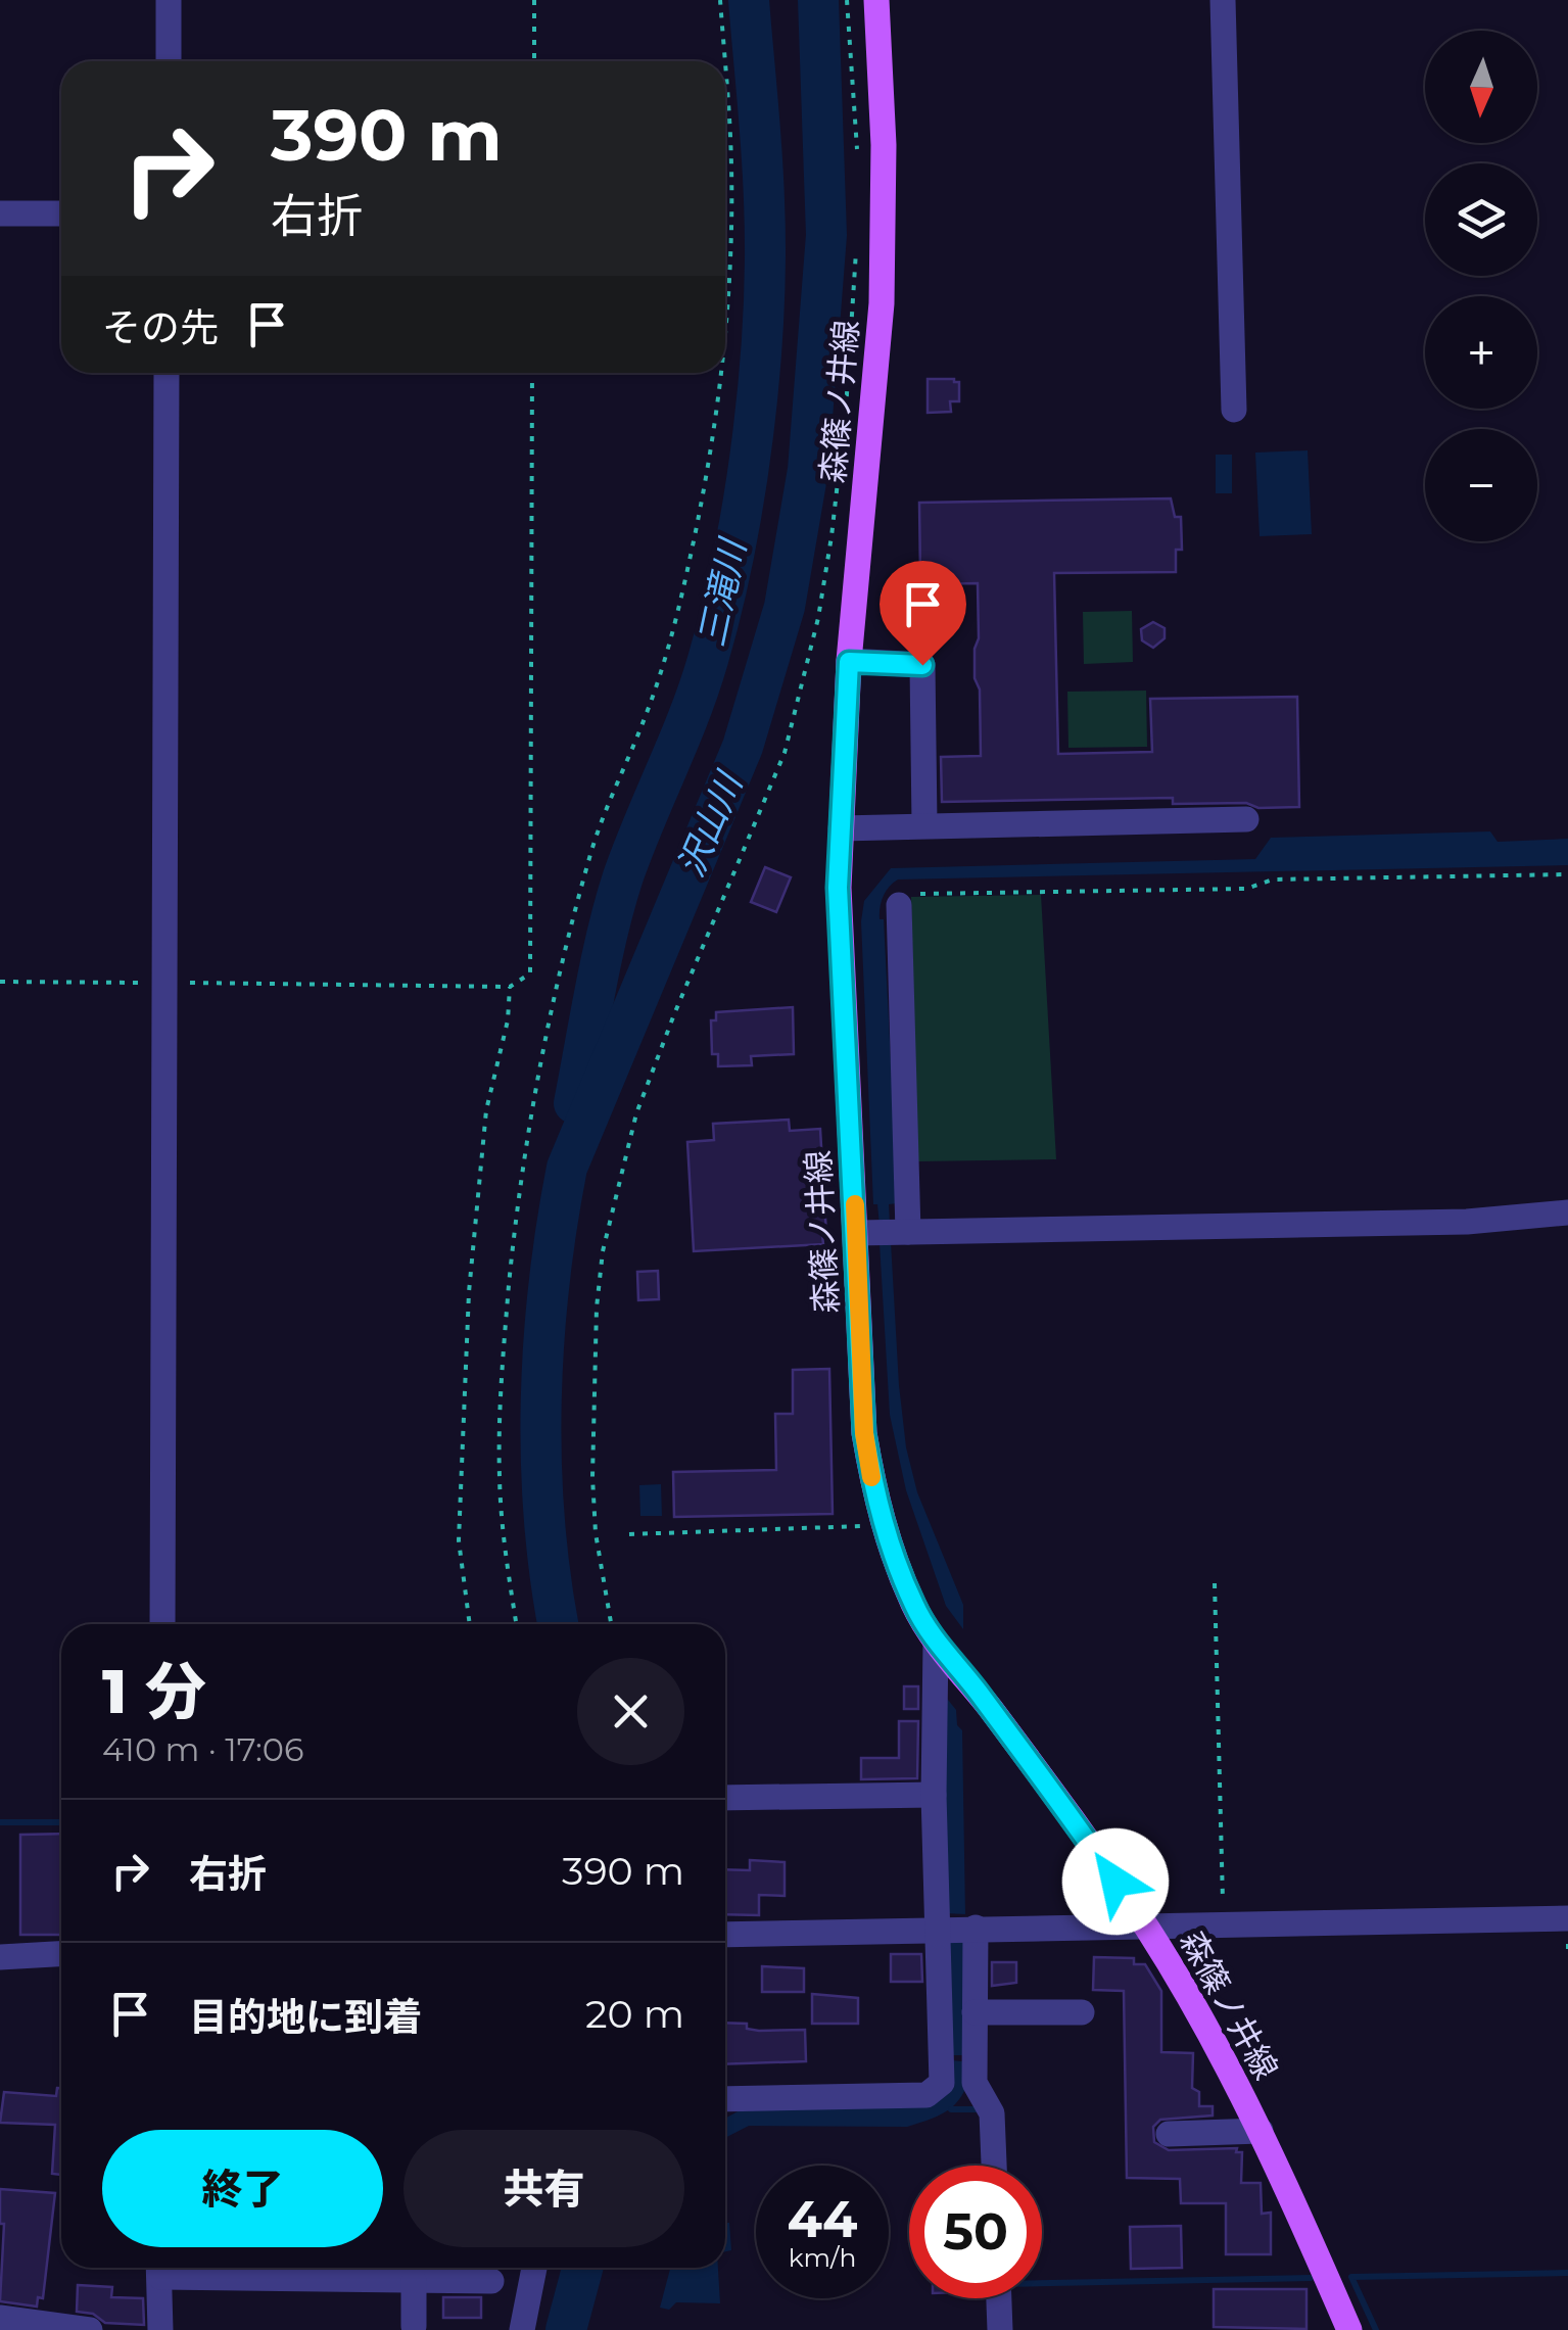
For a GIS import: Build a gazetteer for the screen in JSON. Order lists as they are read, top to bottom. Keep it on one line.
{"streets":{"main road":["森篠ノ井線"]},"water":["三滝川","沢山川"],"north":"bottom","page":{"map_buttons":["+","−"],"turn":["390 m","右折"],"then":"その先","heading":["1 分","410 m · 17:06"],"list":[{"name":"右折","value":"390 m"},{"name":"目的地に到着","value":"20 m"}],"buttons":["終了","共有"],"speed":"44 km/h","limit":"50"}}
